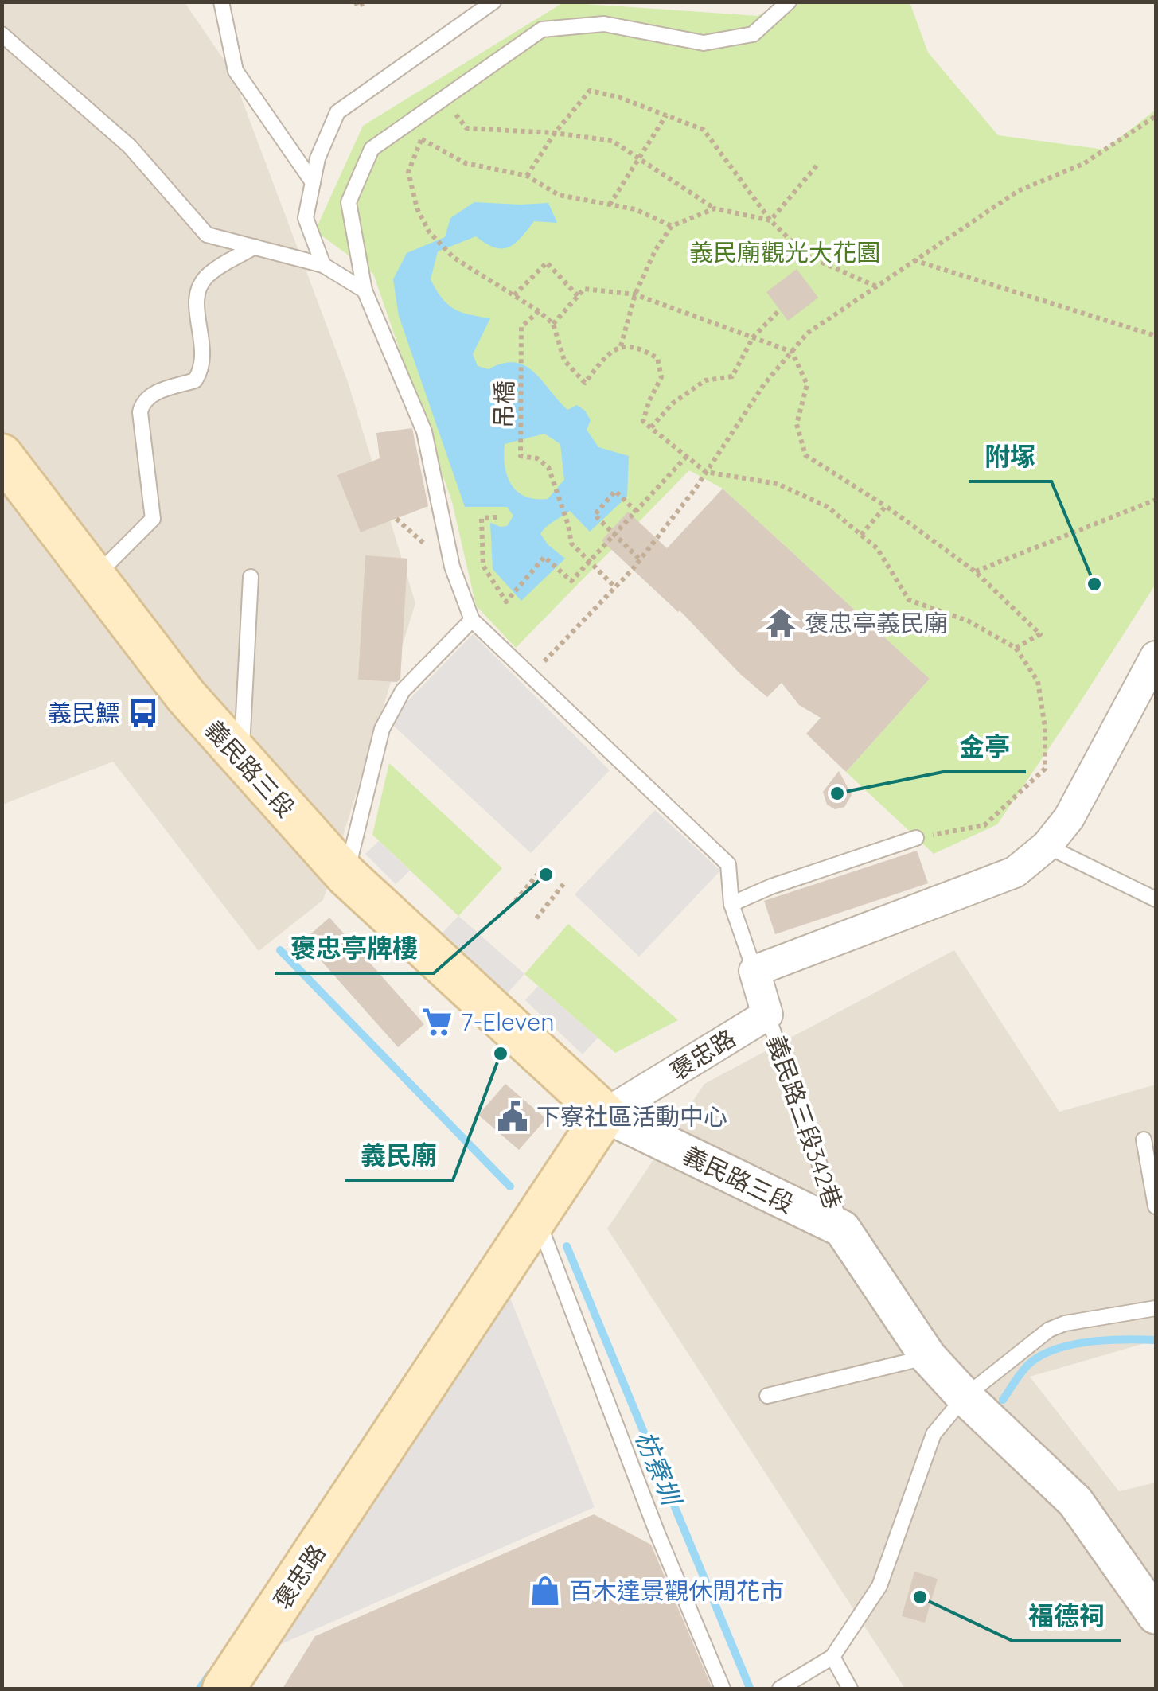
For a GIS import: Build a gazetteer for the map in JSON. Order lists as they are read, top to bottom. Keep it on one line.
{"streets":{"main road":["義民路三段","褒忠路"],"lane":["義民路三段342巷"],"path":["吊橋"]},"crossings":[["義民路三段","褒忠路"],["義民路三段","義民路三段342巷"],["褒忠路","義民路三段342巷"]],"water":["枋寮圳"],"parks":["義民廟觀光大花園"],"places":{"other":["附塚","金亭","褒忠亭牌樓","義民廟","福德祠"],"temple":["褒忠亭義民廟"],"bus stop":["義民鰾"],"supermarket":["7-Eleven"],"public building":["下寮社區活動中心"],"shop":["百木達景觀休閒花市"]}}
